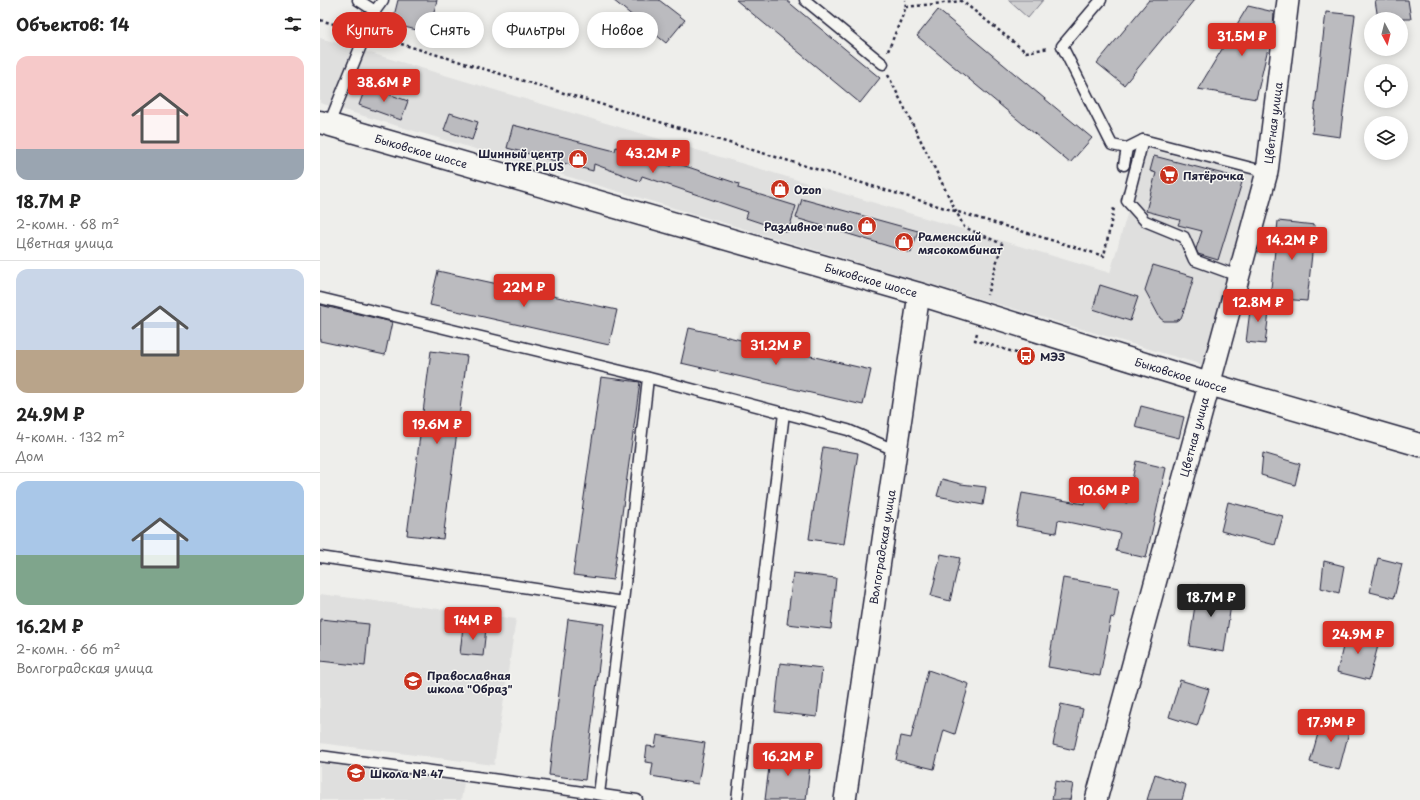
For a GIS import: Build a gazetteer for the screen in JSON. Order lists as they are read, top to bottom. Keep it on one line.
{"streets":{"main road":["Быковское шоссе"],"street":["Цветная улица","Волгоградская улица"]},"crossings":[["Цветная улица","Быковское шоссе"],["Быковское шоссе","Волгоградская улица"]],"places":{"shop":["Шинный центр TYRE PLUS","Ozon","Разливное пиво","Раменский мясокомбинат"],"supermarket":["Пятёрочка"],"bus stop":["МЭЗ"],"school or university":["Православная школа \"Образ\"","Школа № 47"]},"north":"bottom","page":{"heading":"Объектов: 14","chip":["Купить","Снять","Фильтры","Новое"],"price":["31.5M ₽","38.6M ₽","43.2M ₽","14.2M ₽","22M ₽","12.8M ₽","31.2M ₽","19.6M ₽","10.6M ₽","18.7M ₽","14M ₽","24.9M ₽","17.9M ₽","16.2M ₽"],"list":[{"name":"18.7M ₽","note":"2-комн. · 68 m² · Цветная улица"},{"name":"24.9M ₽","note":"4-комн. · 132 m² · Дом"},{"name":"16.2M ₽","note":"2-комн. · 66 m² · Волгоградская улица"}]}}
